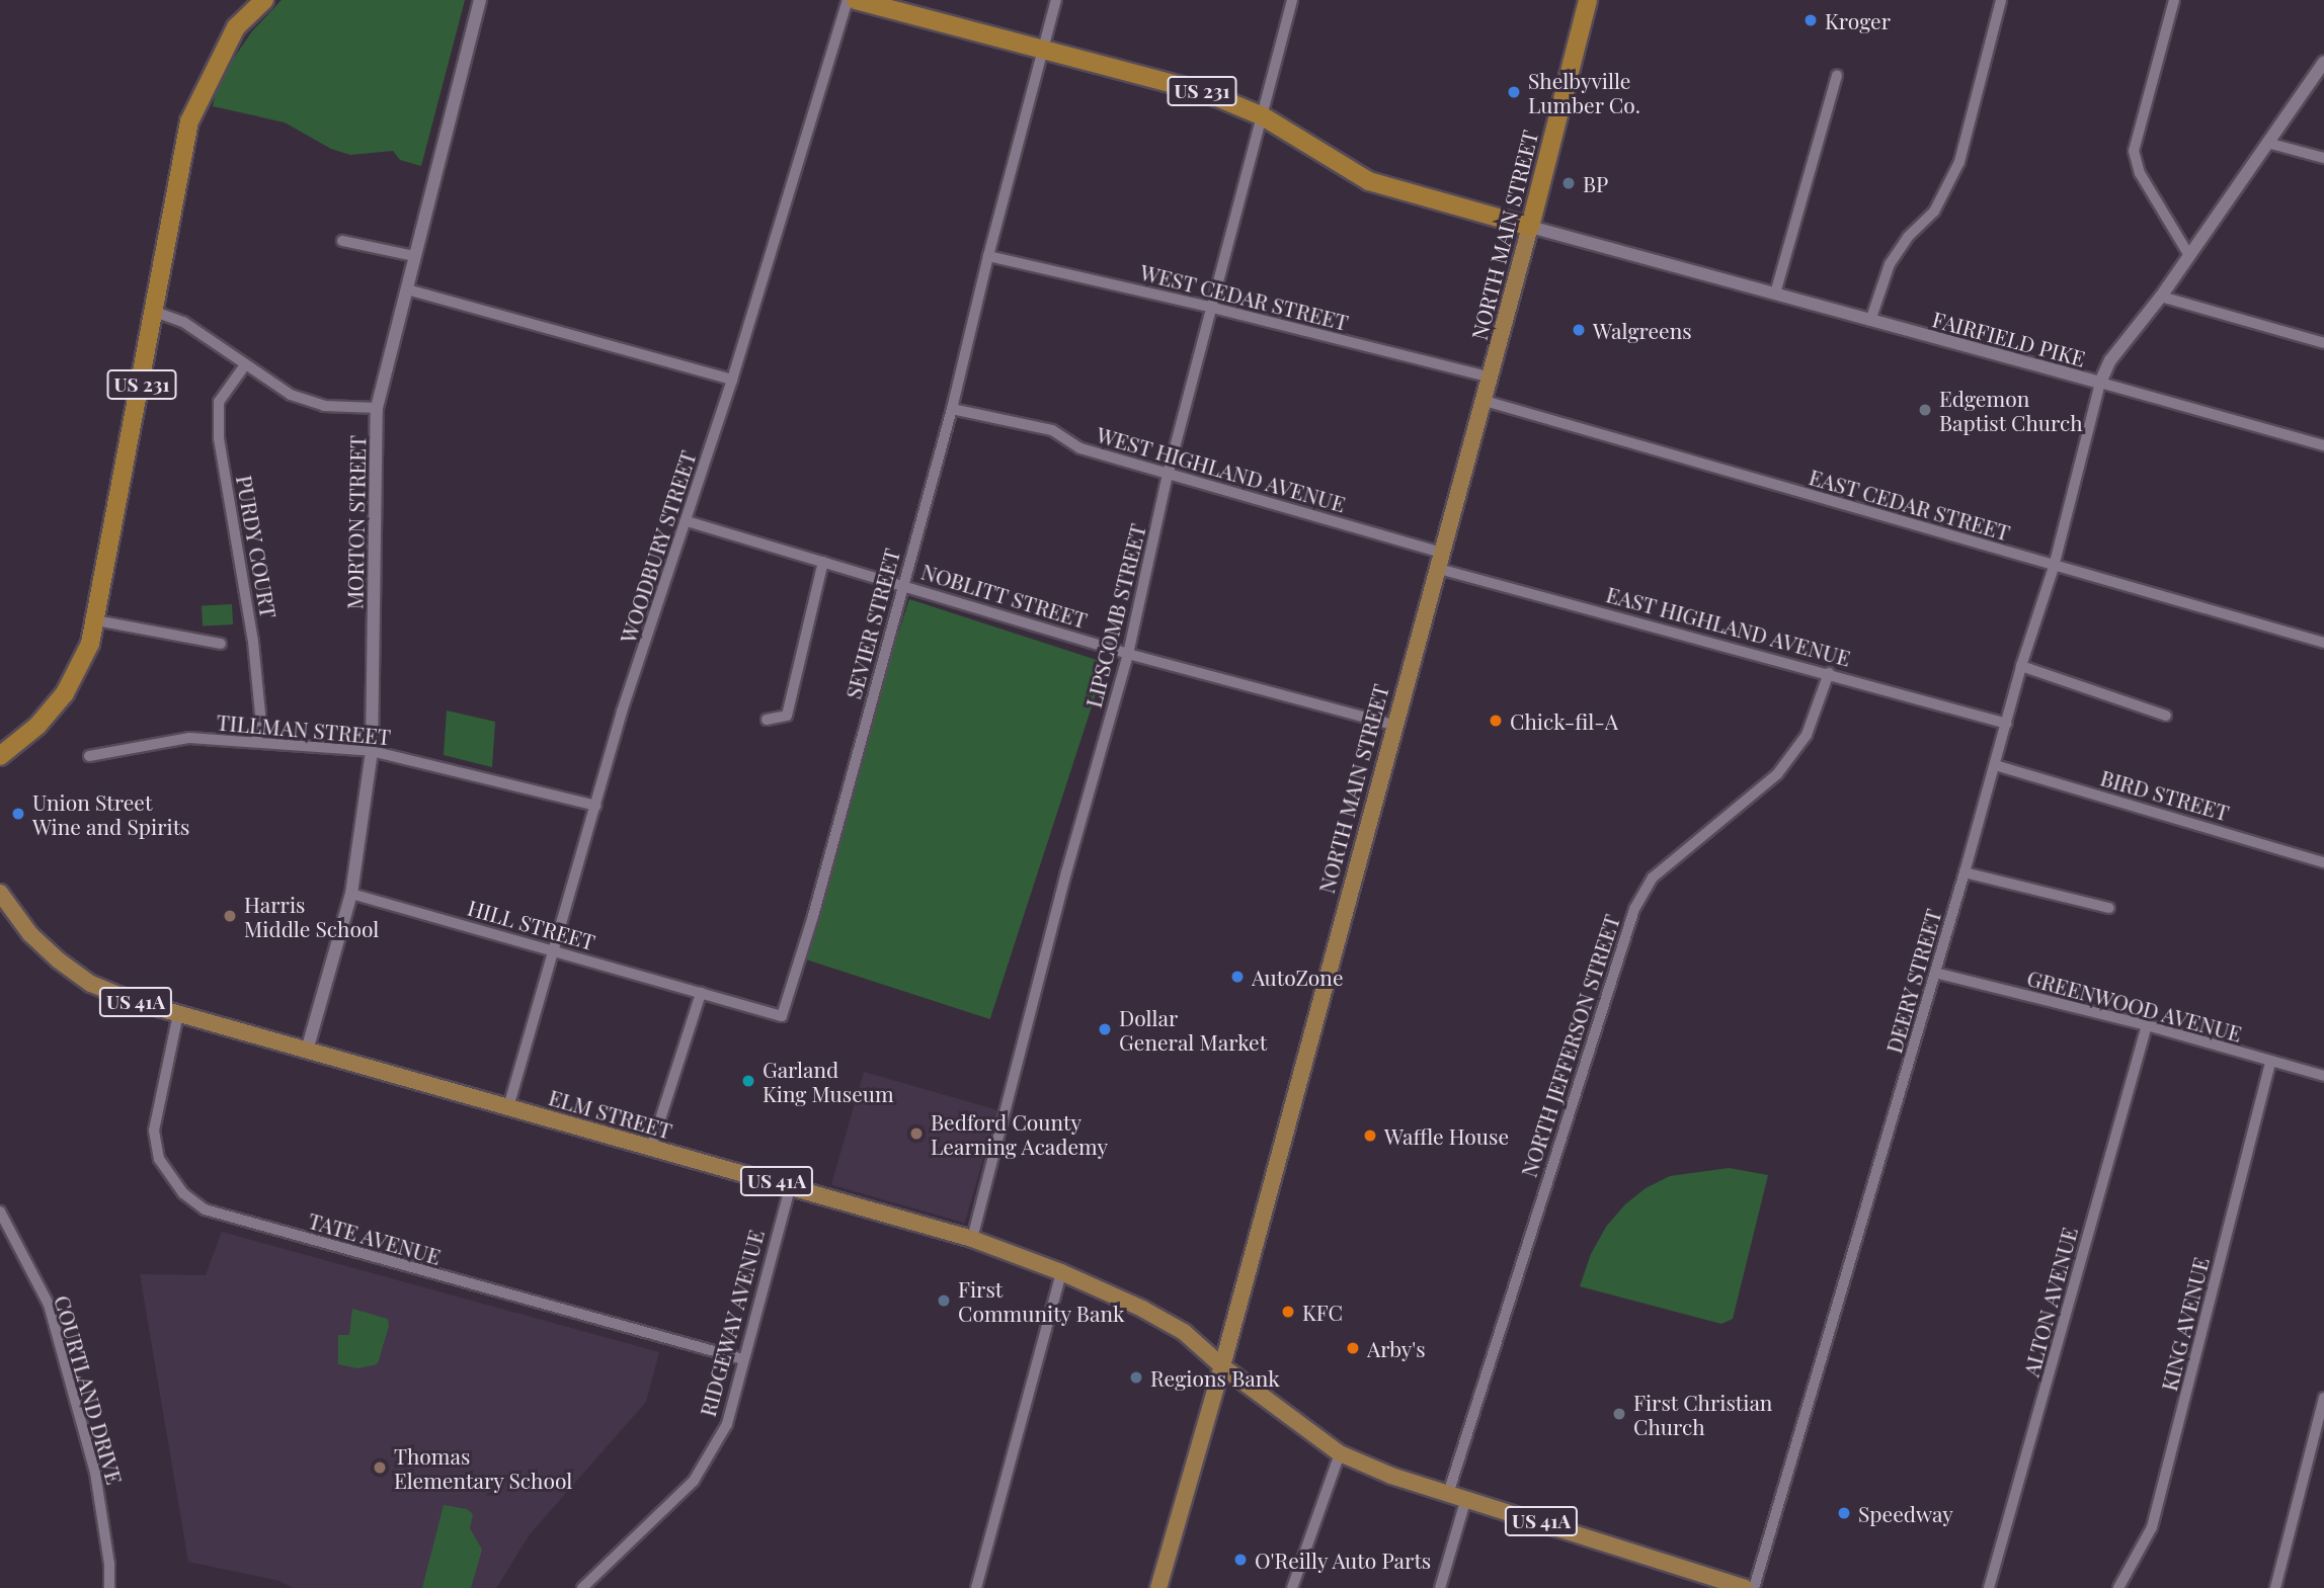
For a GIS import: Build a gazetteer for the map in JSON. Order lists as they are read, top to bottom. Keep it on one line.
{"streets":{"highway":["US 231","NORTH MAIN STREET"],"main road":["US 41A","ELM STREET"],"street":["WEST CEDAR STREET","FAIRFIELD PIKE","WEST HIGHLAND AVENUE","EAST CEDAR STREET","MORTON STREET","PURDY COURT","WOODBURY STREET","NOBLITT STREET","LIPSCOMB STREET","SEVIER STREET","EAST HIGHLAND AVENUE","TILLMAN STREET","BIRD STREET","HILL STREET","DEERY STREET","GREENWOOD AVENUE","NORTH JEFFERSON STREET","TATE AVENUE","ALTON AVENUE","RIDGEWAY AVENUE","KING AVENUE","COURTLAND DRIVE"]},"crossings":[["US 231","NORTH MAIN STREET"],["US 231","FAIRFIELD PIKE"],["US 231","LIPSCOMB STREET"],["US 231","SEVIER STREET"],["NORTH MAIN STREET","WEST CEDAR STREET"],["NORTH MAIN STREET","FAIRFIELD PIKE"],["NORTH MAIN STREET","WEST HIGHLAND AVENUE"],["NORTH MAIN STREET","EAST CEDAR STREET"],["NORTH MAIN STREET","NOBLITT STREET"],["NORTH MAIN STREET","EAST HIGHLAND AVENUE"],["NORTH MAIN STREET","US 41A"],["NORTH MAIN STREET","ELM STREET"],["WEST CEDAR STREET","LIPSCOMB STREET"],["WEST CEDAR STREET","SEVIER STREET"],["FAIRFIELD PIKE","DEERY STREET"],["WEST HIGHLAND AVENUE","LIPSCOMB STREET"],["WEST HIGHLAND AVENUE","SEVIER STREET"],["WEST HIGHLAND AVENUE","EAST HIGHLAND AVENUE"],["EAST CEDAR STREET","DEERY STREET"],["MORTON STREET","TILLMAN STREET"],["MORTON STREET","HILL STREET"],["MORTON STREET","ELM STREET"],["PURDY COURT","TILLMAN STREET"],["WOODBURY STREET","NOBLITT STREET"],["WOODBURY STREET","TILLMAN STREET"],["WOODBURY STREET","HILL STREET"],["WOODBURY STREET","ELM STREET"],["NOBLITT STREET","LIPSCOMB STREET"],["NOBLITT STREET","SEVIER STREET"],["LIPSCOMB STREET","ELM STREET"],["SEVIER STREET","HILL STREET"],["EAST HIGHLAND AVENUE","DEERY STREET"],["EAST HIGHLAND AVENUE","NORTH JEFFERSON STREET"],["BIRD STREET","DEERY STREET"],["DEERY STREET","GREENWOOD AVENUE"],["US 41A","NORTH JEFFERSON STREET"],["US 41A","ELM STREET"],["GREENWOOD AVENUE","ALTON AVENUE"],["GREENWOOD AVENUE","KING AVENUE"],["ELM STREET","TATE AVENUE"],["ELM STREET","RIDGEWAY AVENUE"],["TATE AVENUE","RIDGEWAY AVENUE"]],"places":["Kroger","Shelbyville Lumber Co.","BP","Walgreens","Edgemon Baptist Church","Chick-fil-A","Union Street Wine and Spirits","Harris Middle School","AutoZone","Dollar General Market","Garland King Museum","Bedford County Learning Academy","Waffle House","First Community Bank","KFC","Arby's","Regions Bank","First Christian Church","Thomas Elementary School","Speedway","O'Reilly Auto Parts"]}
